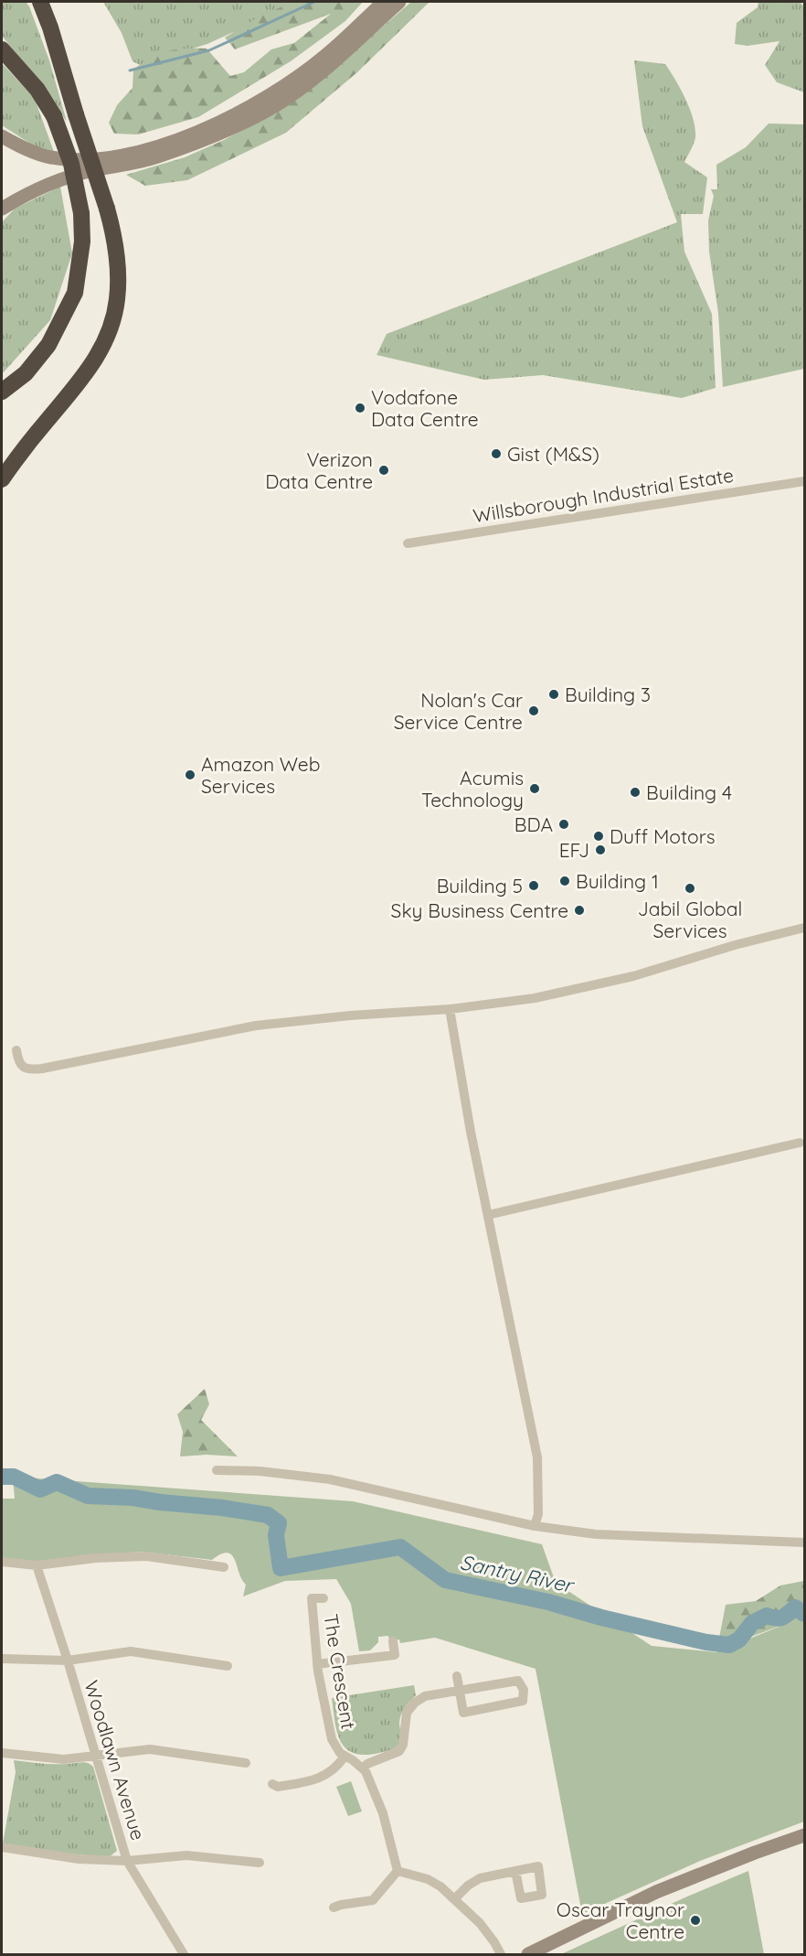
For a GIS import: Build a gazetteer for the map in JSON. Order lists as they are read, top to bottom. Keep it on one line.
{"streets":{"street":["Willsborough Industrial Estate","The Crescent","Woodlawn Avenue"]},"water":["Santry River"],"places":["Vodafone Data Centre","Gist (M&S)","Verizon Data Centre","Building 3","Nolan's Car Service Centre","Amazon Web Services","Acumis Technology","Building 4","BDA","Duff Motors","EFJ","Building 1","Building 5","Jabil Global Services","Sky Business Centre","Oscar Traynor Centre"]}
